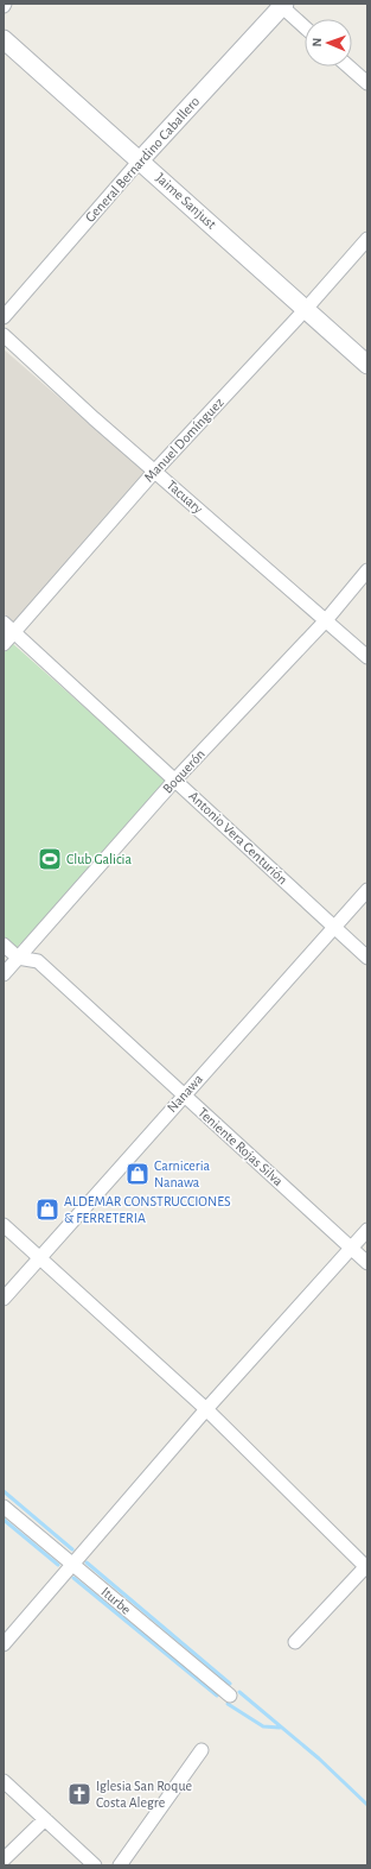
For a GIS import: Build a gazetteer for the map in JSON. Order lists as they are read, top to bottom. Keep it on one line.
{"streets":{"main road":["General Bernardino Caballero","Jaime Sanjust"],"street":["Manuel Domínguez","Tacuary","Boquerón","Antonio Vera Centurión","Nanawa","Teniente Rojas Silva","Iturbe"]},"crossings":[["General Bernardino Caballero","Jaime Sanjust"],["Jaime Sanjust","Manuel Domínguez"],["Manuel Domínguez","Tacuary"],["Manuel Domínguez","Antonio Vera Centurión"],["Tacuary","Boquerón"],["Boquerón","Antonio Vera Centurión"],["Boquerón","Teniente Rojas Silva"],["Antonio Vera Centurión","Nanawa"],["Nanawa","Teniente Rojas Silva"]],"places":{"sports":["Club Galicia"],"shop":["Carniceria Nanawa","ALDEMAR CONSTRUCCIONES & FERRETERIA"],"church":["Iglesia San Roque Costa Alegre"]},"north":"left"}
